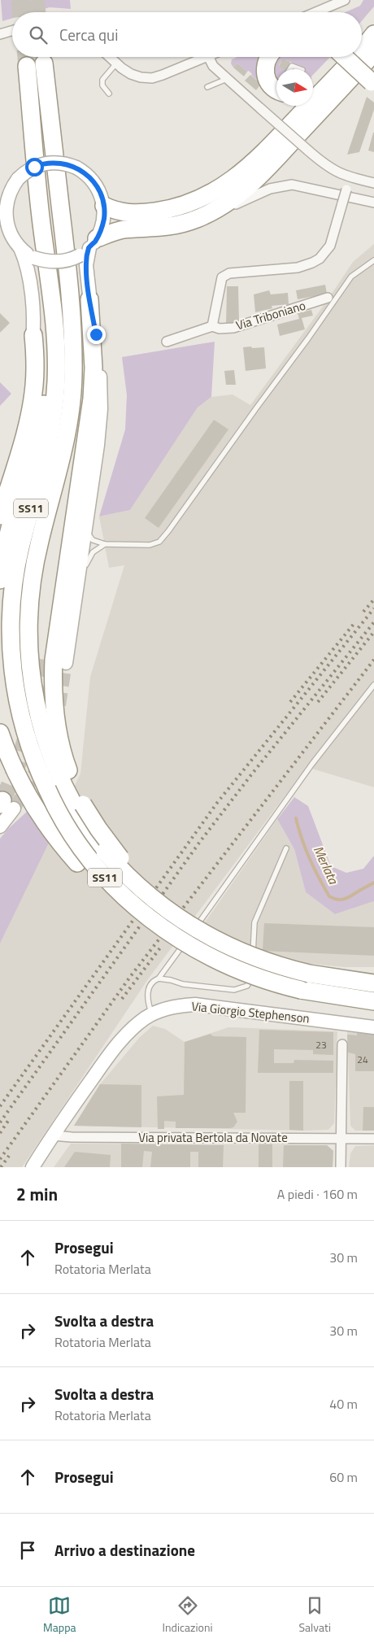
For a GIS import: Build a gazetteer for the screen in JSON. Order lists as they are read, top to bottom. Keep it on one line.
{"streets":{"highway":["SS11"],"street":["Via Triboniano","Via Giorgio Stephenson","Via privata Bertola da Novate"]},"crossings":[["Via Giorgio Stephenson","Via privata Bertola da Novate"]],"water":["Merlata"],"house_numbers":["23","24"],"north":"right","page":{"search":"Cerca qui","heading":["2 min","A piedi · 160 m"],"list":[["Prosegui","Rotatoria Merlata","30 m"],["Svolta a destra","Rotatoria Merlata","30 m"],["Svolta a destra","Rotatoria Merlata","40 m"],["Prosegui","60 m"],"Arrivo a destinazione"],"nav":["Mappa","Indicazioni","Salvati"]}}
